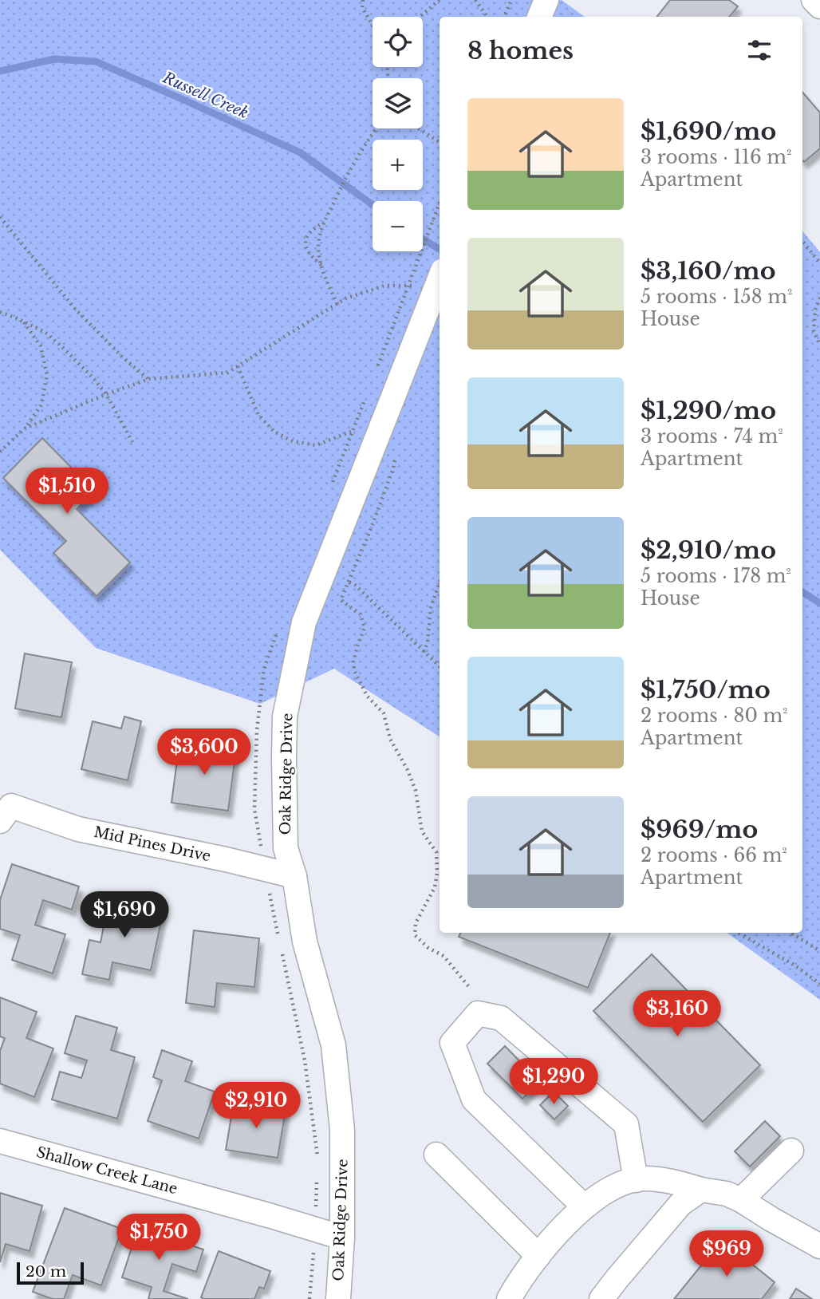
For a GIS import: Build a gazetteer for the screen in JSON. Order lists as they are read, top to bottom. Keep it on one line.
{"streets":{"street":["Oak Ridge Drive","Mid Pines Drive","Shallow Creek Lane"]},"crossings":[["Oak Ridge Drive","Mid Pines Drive"],["Oak Ridge Drive","Shallow Creek Lane"]],"water":["Russell Creek"],"scale_bar":"20 m","page":{"map_buttons":["+","−"],"heading":"8 homes","list":[{"name":"$1,690/mo","note":"3 rooms · 116 m² · Apartment"},{"name":"$3,160/mo","note":"5 rooms · 158 m² · House"},{"name":"$1,290/mo","note":"3 rooms · 74 m² · Apartment"},{"name":"$2,910/mo","note":"5 rooms · 178 m² · House"},{"name":"$1,750/mo","note":"2 rooms · 80 m² · Apartment"},{"name":"$969/mo","note":"2 rooms · 66 m² · Apartment"}],"price":["$1,510","$3,600","$1,690","$3,160","$1,290","$2,910","$1,750","$969"],"scale":"20 m"}}
